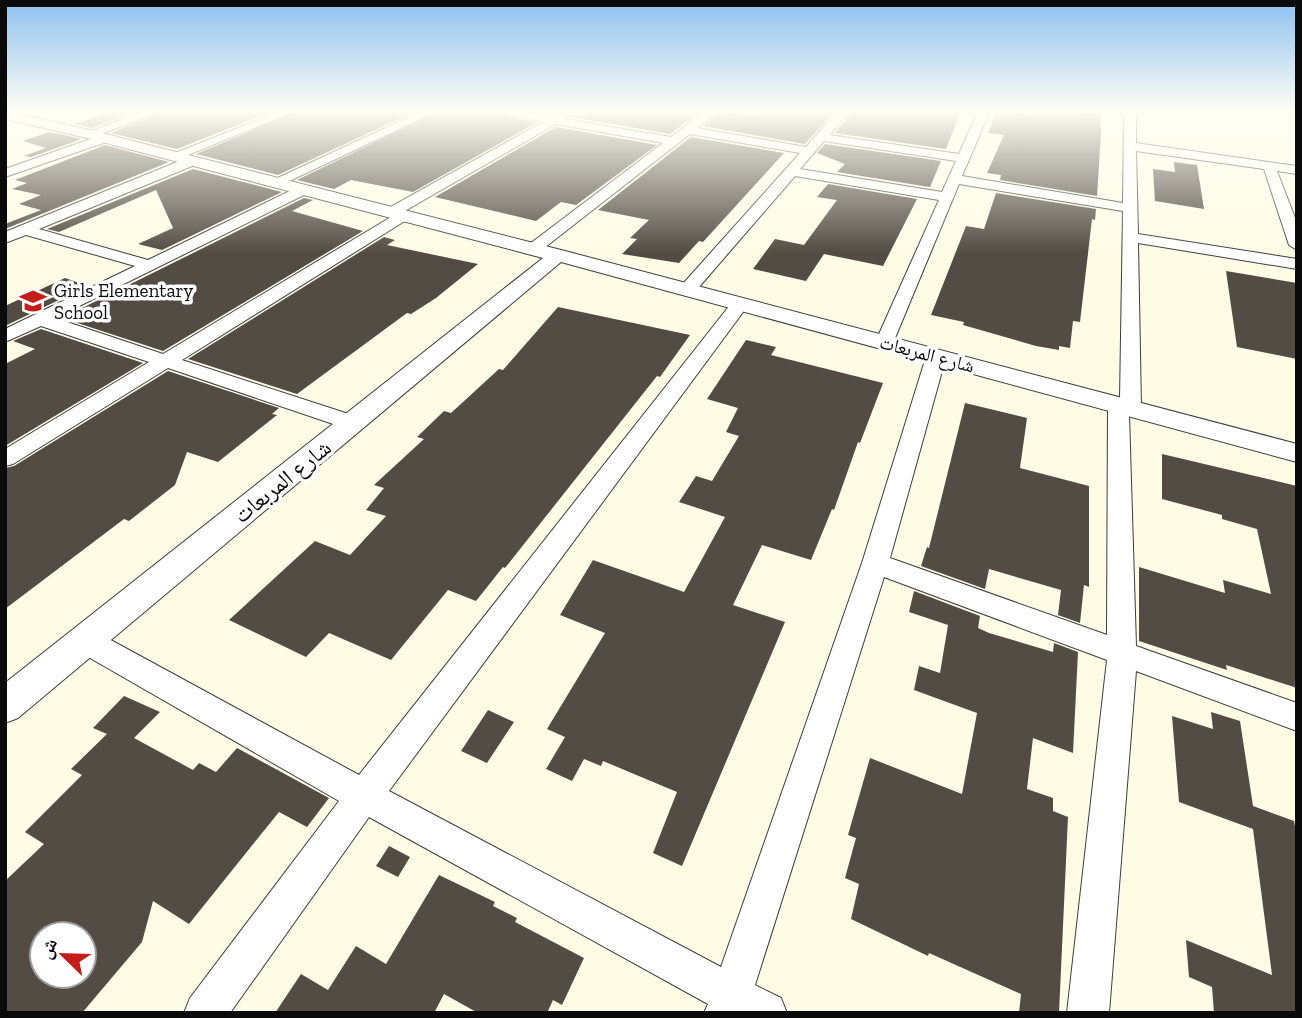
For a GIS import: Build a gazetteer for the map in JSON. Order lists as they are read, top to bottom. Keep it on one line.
{"streets":{"street":["شارع المربعات"]},"places":{"school or university":["Girls Elementary School"]},"north":"top left"}
